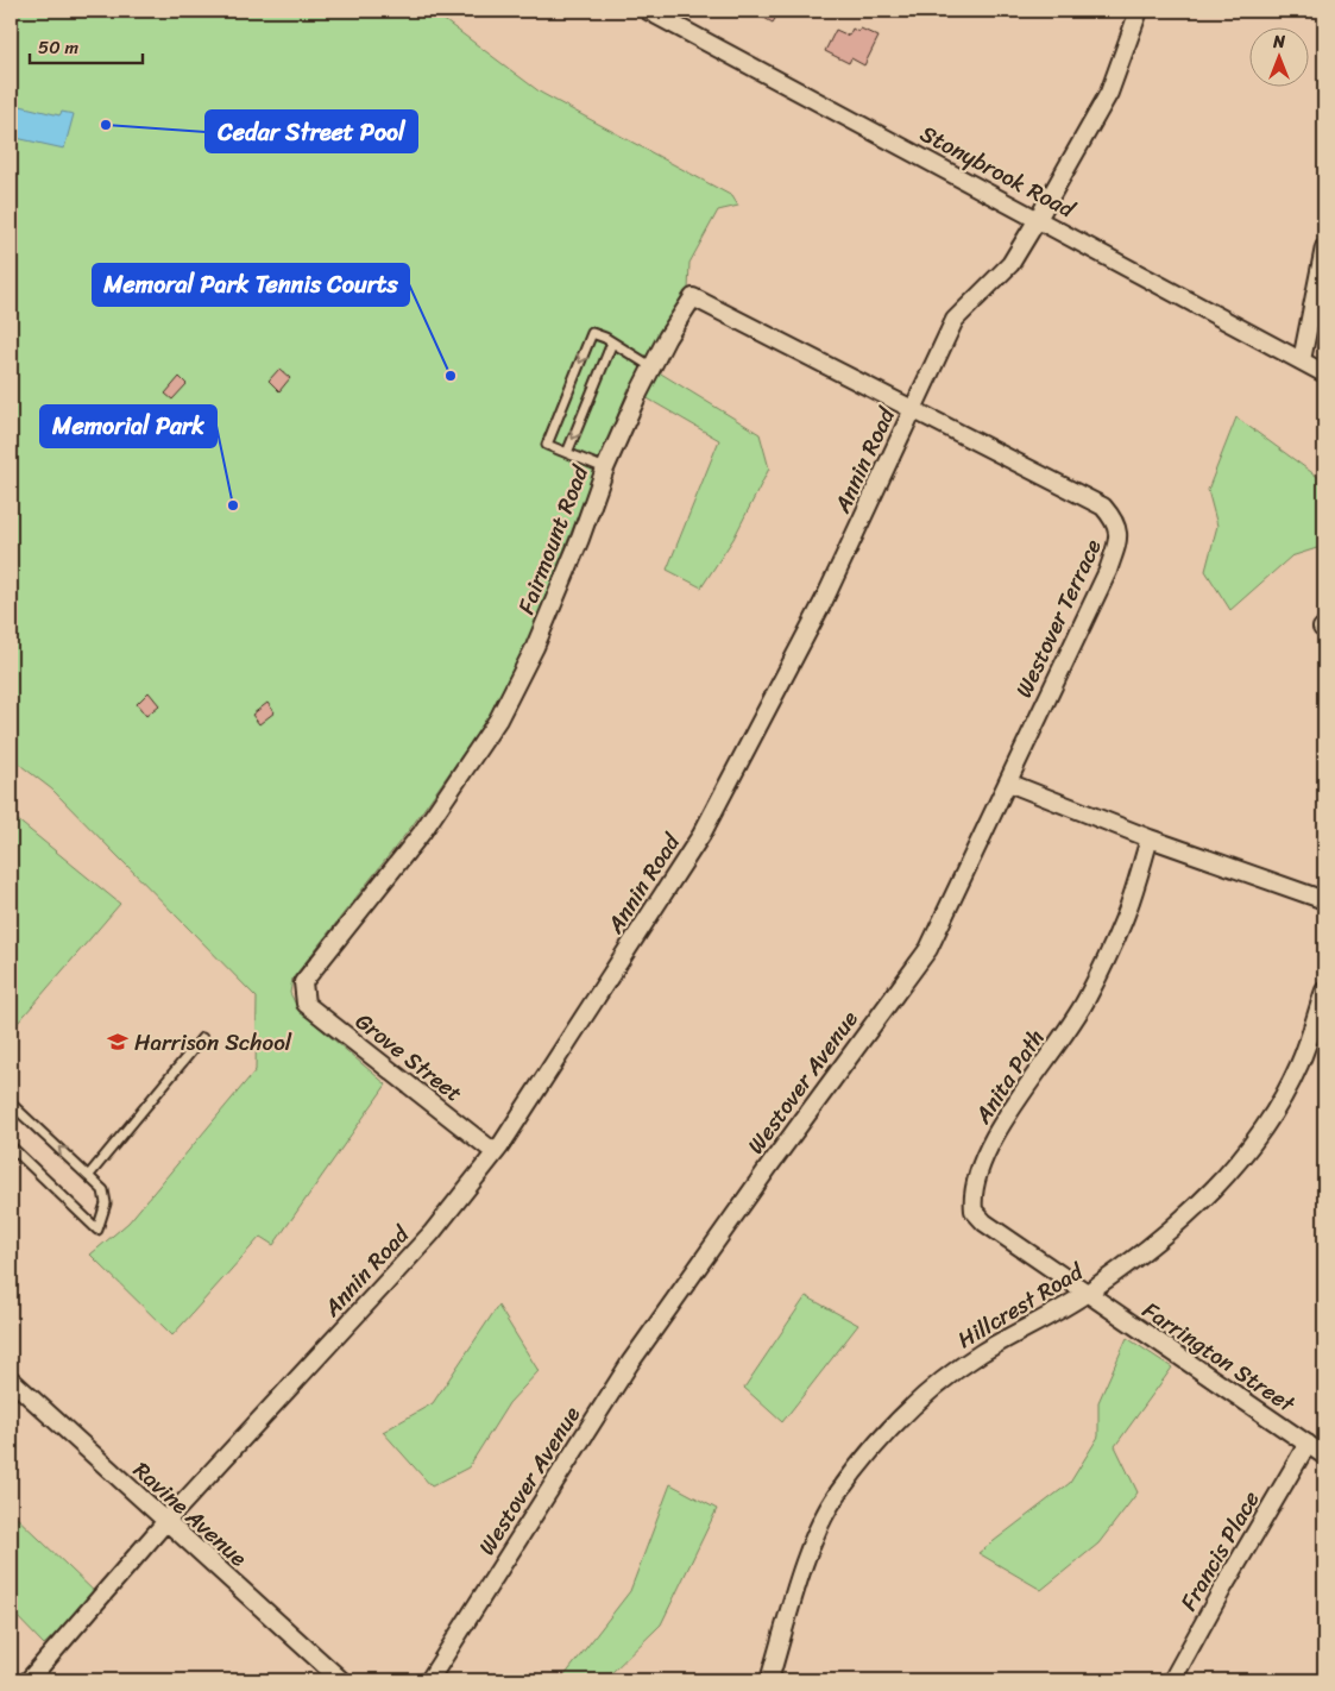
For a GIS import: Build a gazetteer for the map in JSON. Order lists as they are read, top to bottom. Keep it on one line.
{"streets":{"street":["Stonybrook Road","Annin Road","Fairmount Road","Westover Terrace","Grove Street","Anita Path","Westover Avenue","Hillcrest Road","Farrington Street","Ravine Avenue","Francis Place"]},"crossings":[["Stonybrook Road","Annin Road"],["Annin Road","Fairmount Road"],["Annin Road","Westover Terrace"],["Annin Road","Grove Street"],["Annin Road","Ravine Avenue"],["Fairmount Road","Westover Terrace"],["Fairmount Road","Grove Street"],["Westover Terrace","Westover Avenue"],["Anita Path","Hillcrest Road"],["Anita Path","Farrington Street"],["Hillcrest Road","Farrington Street"],["Farrington Street","Francis Place"]],"places":{"other":["Cedar Street Pool","Memoral Park Tennis Courts","Memorial Park"],"school or university":["Harrison School"]},"scale_bar":"50 m","north":"top"}
